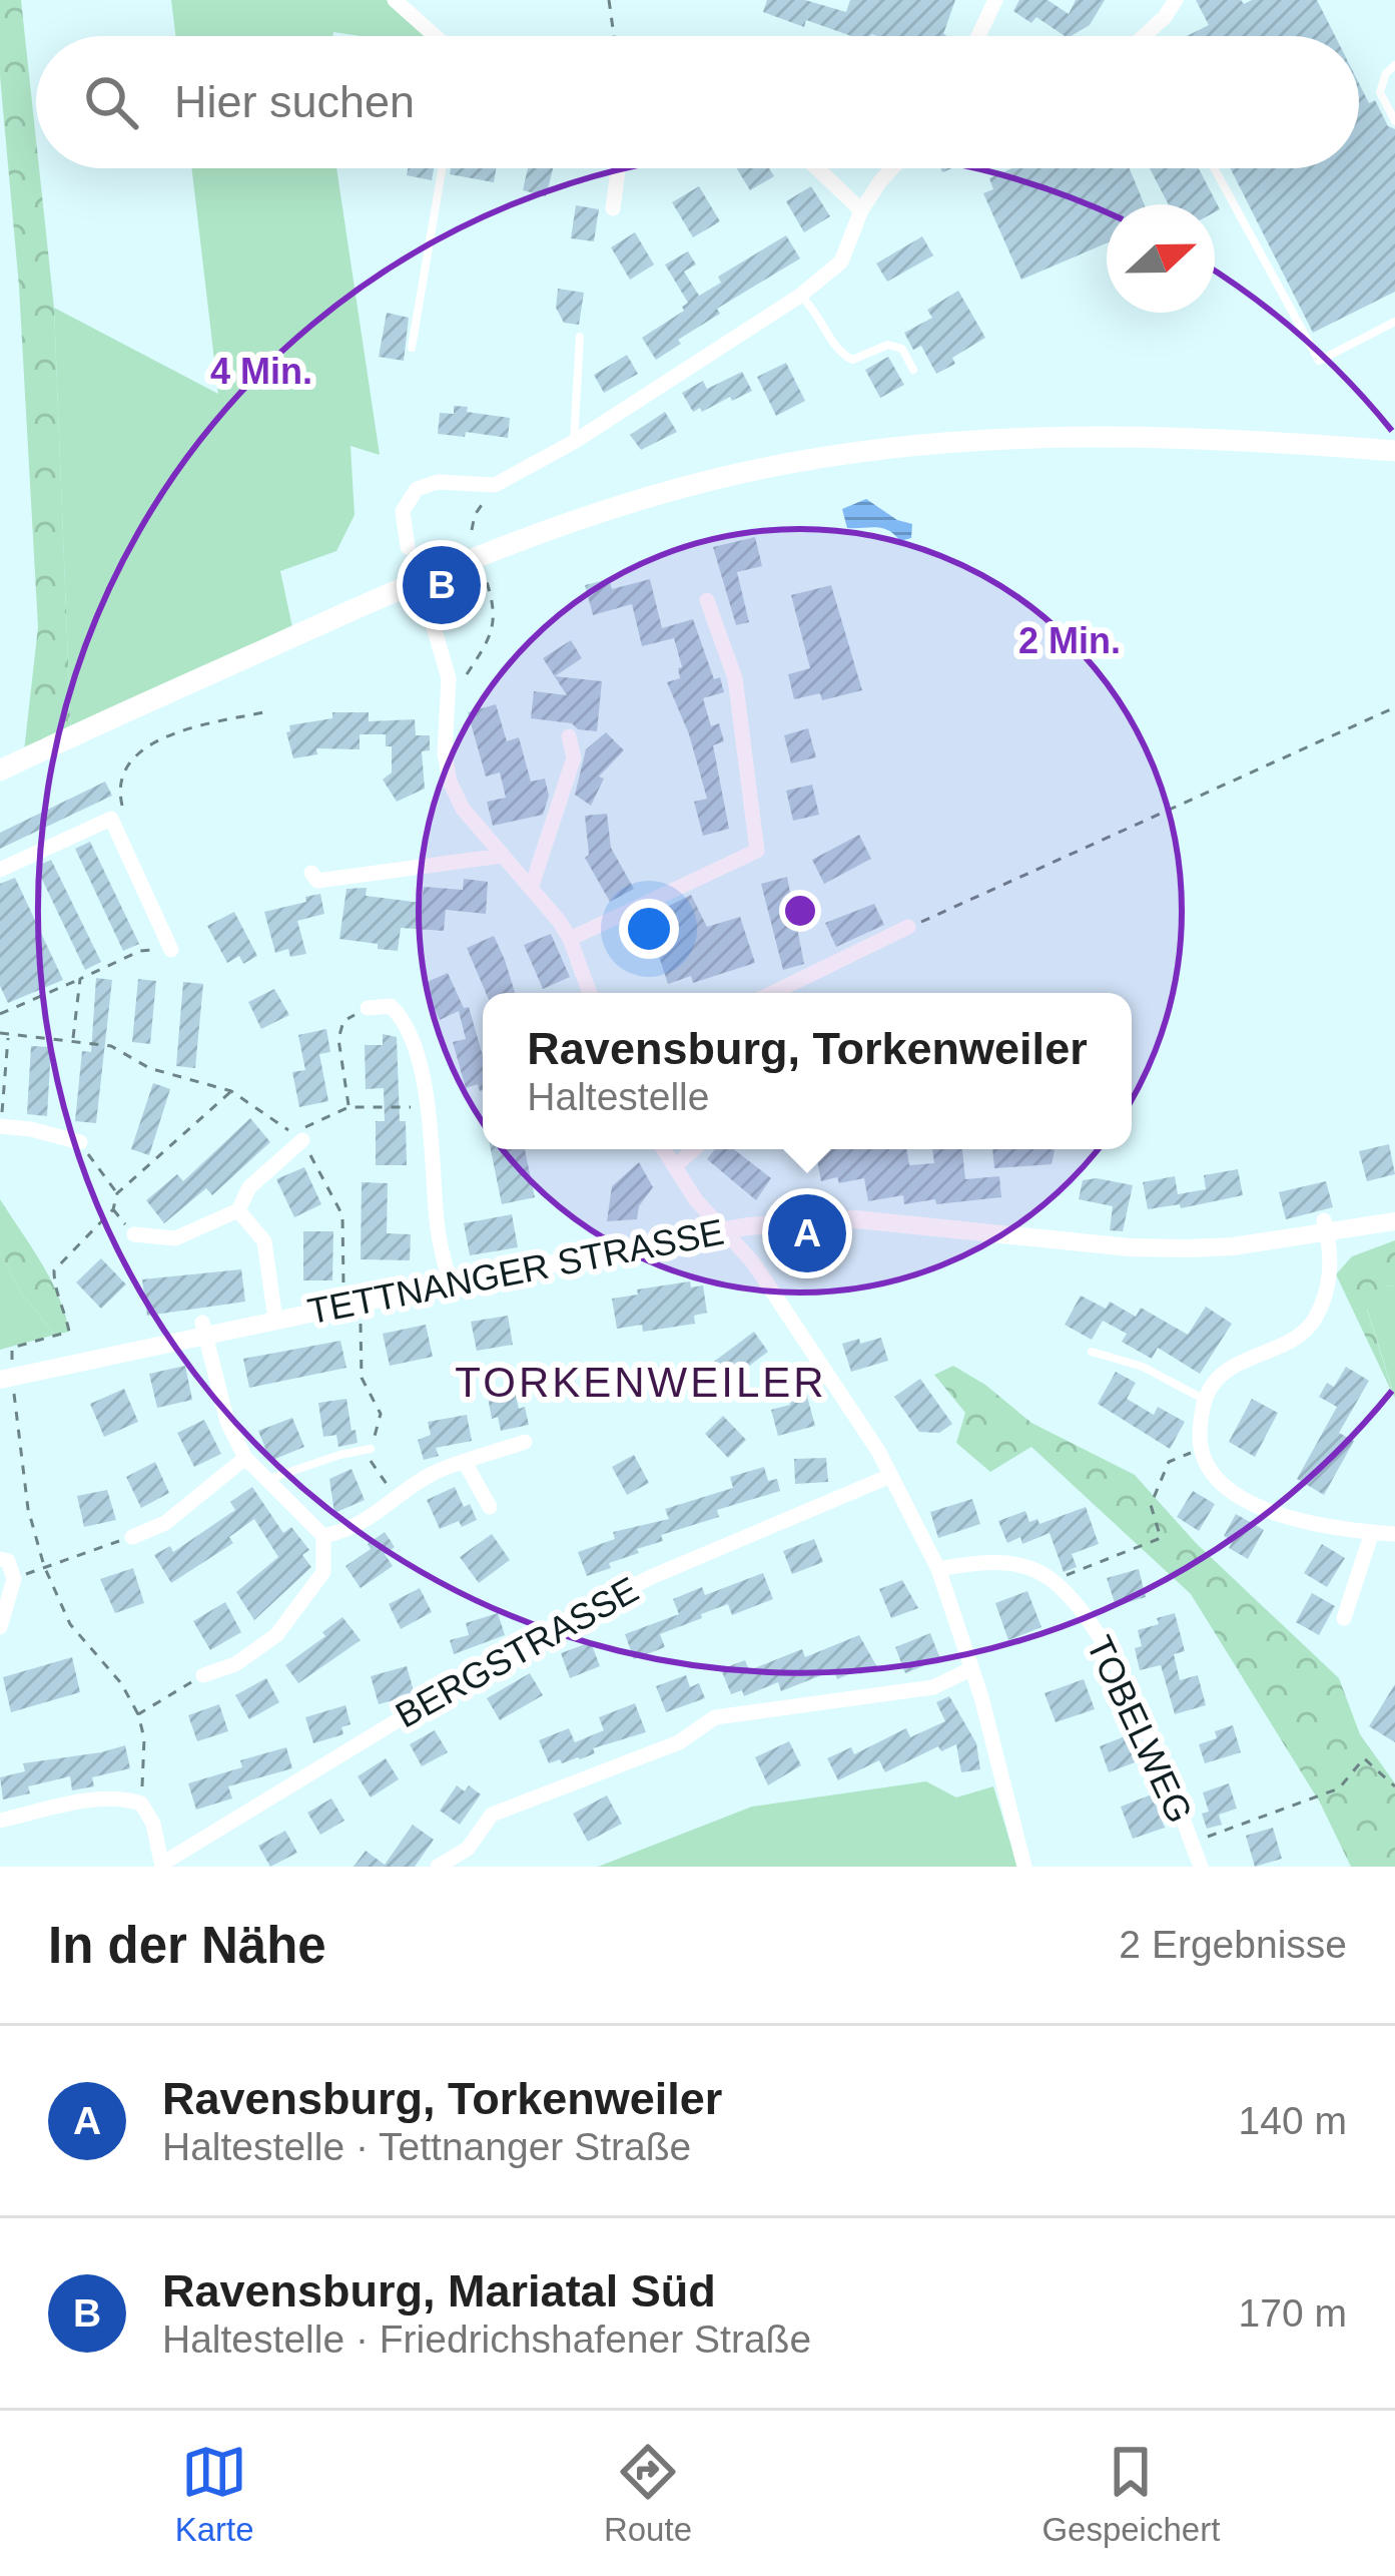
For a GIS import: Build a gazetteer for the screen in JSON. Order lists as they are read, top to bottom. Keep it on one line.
{"streets":{"street":["TETTNANGER STRASSE","BERGSTRASSE","TOBELWEG"]},"districts":["TORKENWEILER"],"north":"right","page":{"search":"Hier suchen","pins":["B","A"],"popup":["Ravensburg, Torkenweiler","Haltestelle"],"heading":["In der Nähe","2 Ergebnisse"],"list":[{"mark":"A","name":"Ravensburg, Torkenweiler","note":"Haltestelle · Tettnanger Straße","value":"140 m"},{"mark":"B","name":"Ravensburg, Mariatal Süd","note":"Haltestelle · Friedrichshafener Straße","value":"170 m"}],"nav":["Karte","Route","Gespeichert"]},"rings":["4 Min.","2 Min."]}
